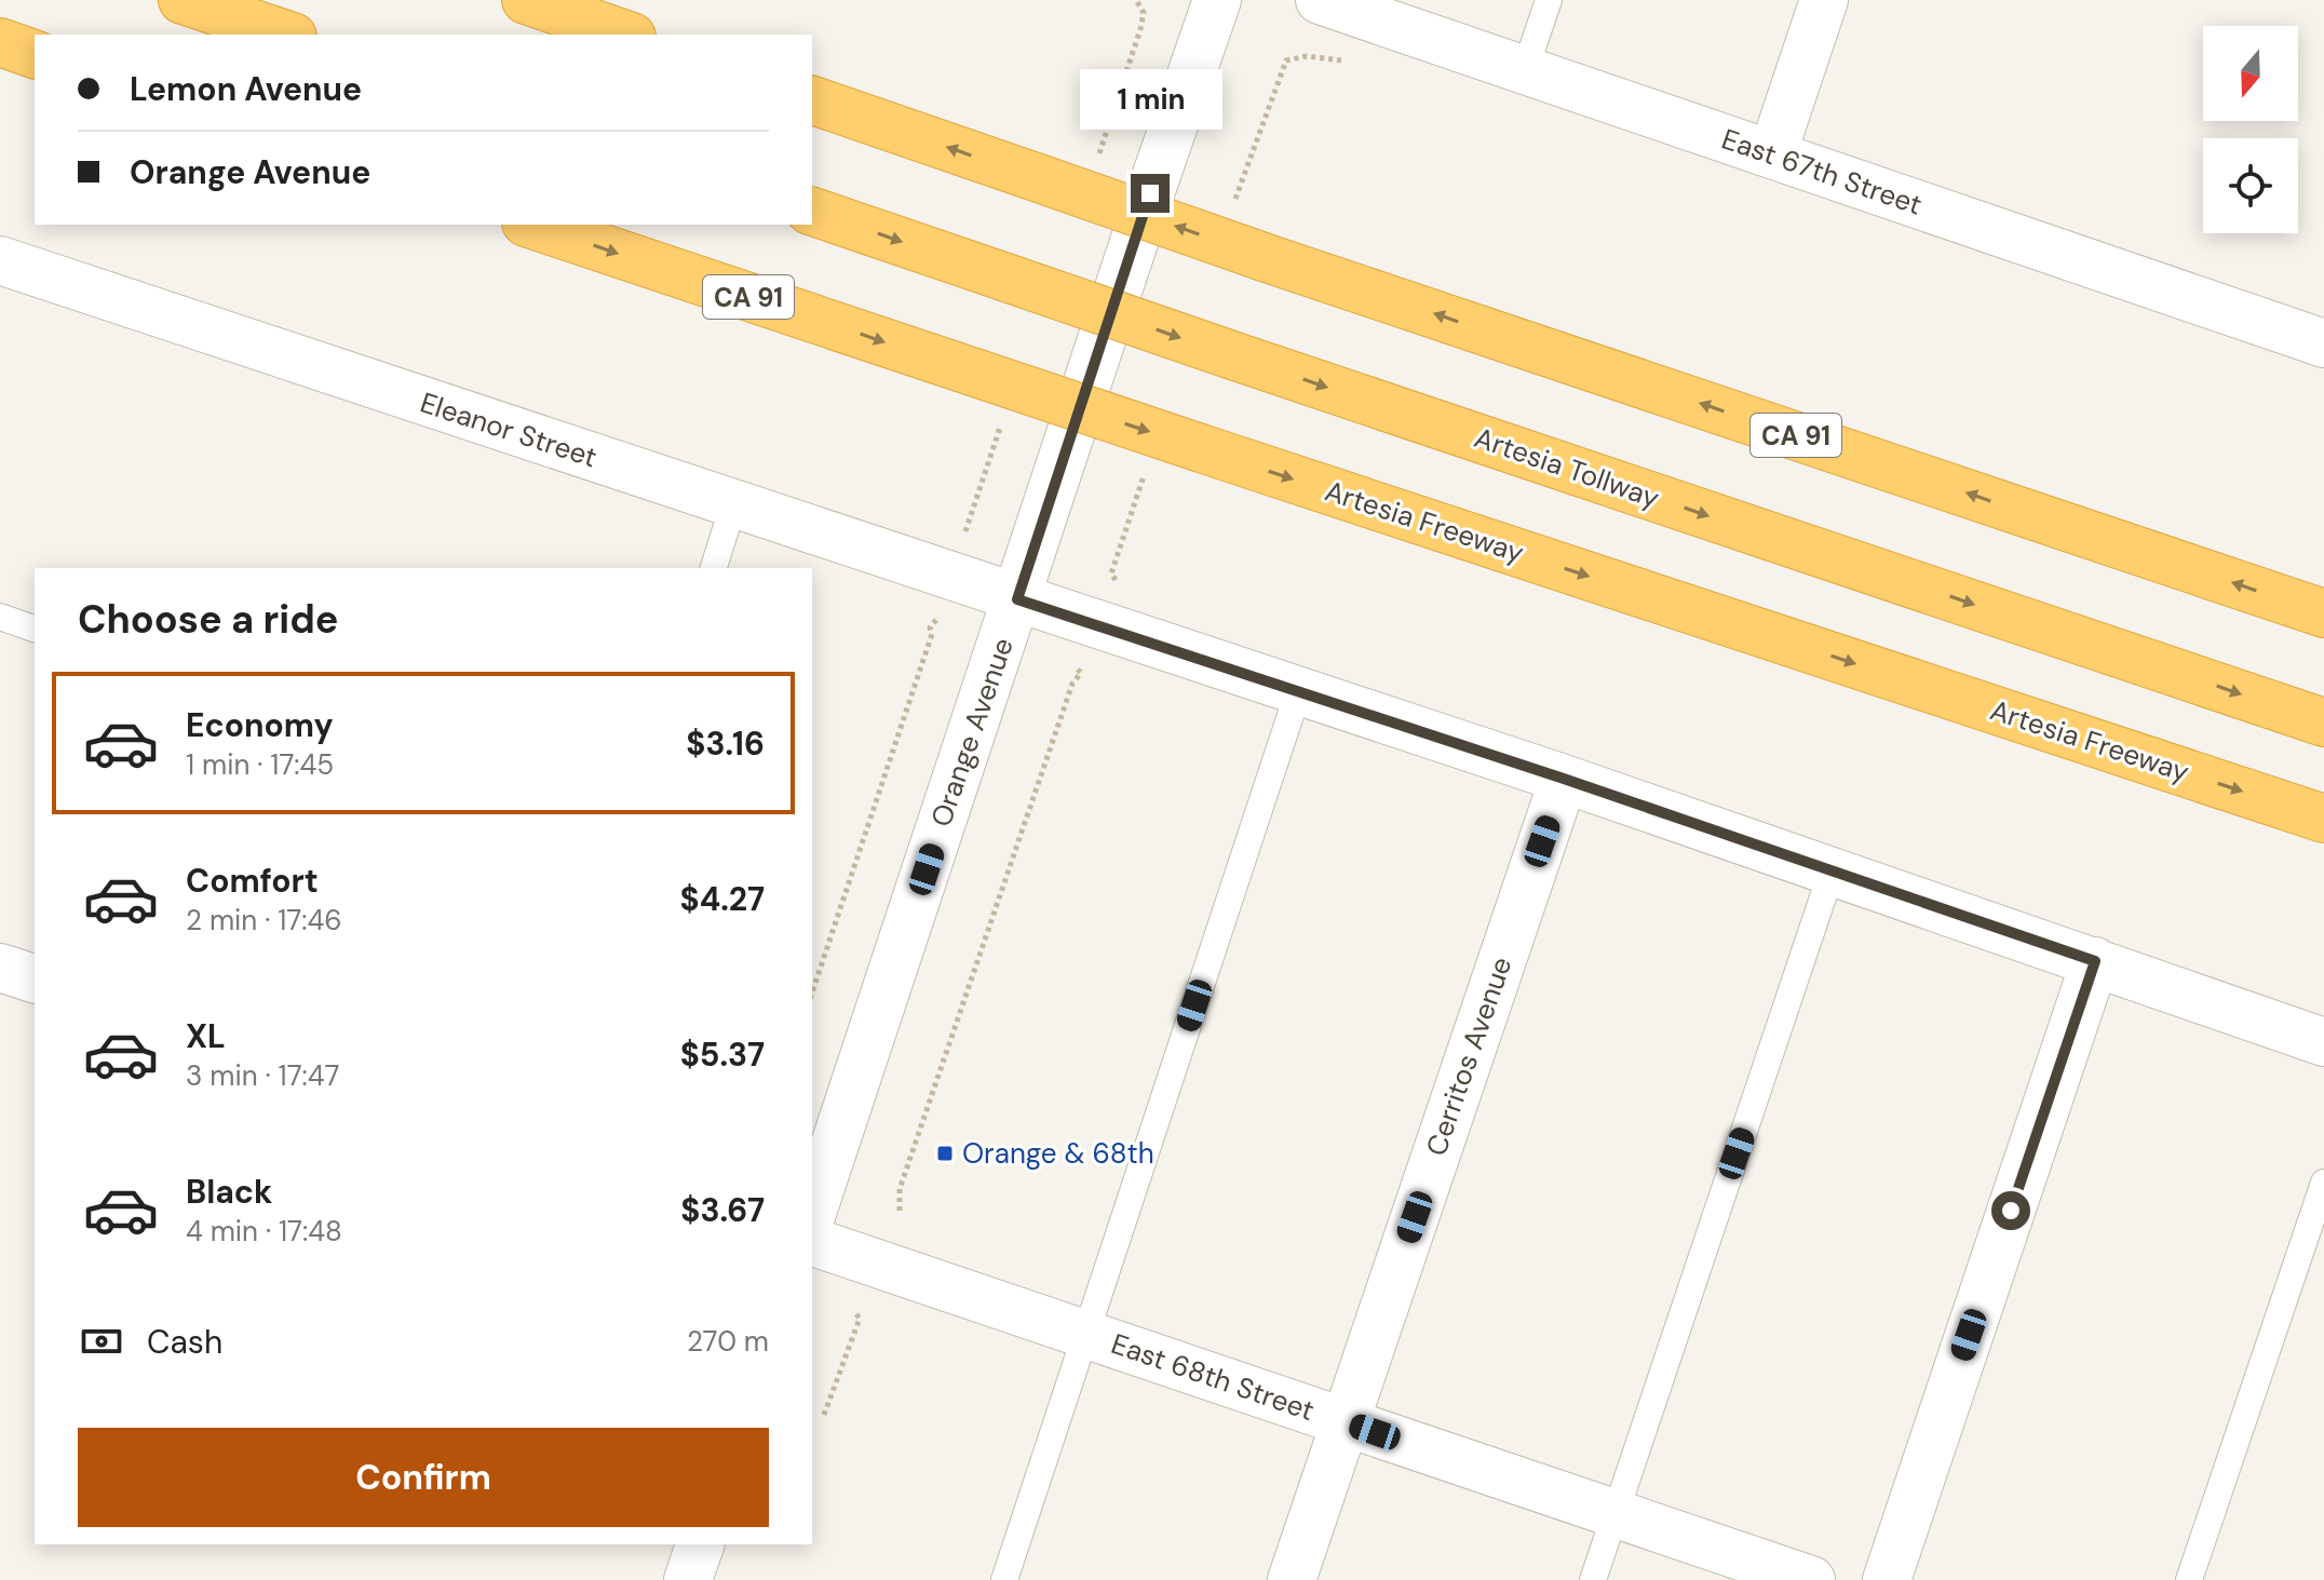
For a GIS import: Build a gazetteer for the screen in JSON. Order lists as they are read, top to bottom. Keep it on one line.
{"streets":{"highway":["CA 91","Artesia Tollway","Artesia Freeway"],"street":["East 67th Street","Eleanor Street","Orange Avenue","Cerritos Avenue","East 68th Street"]},"crossings":[["Eleanor Street","Orange Avenue"],["Eleanor Street","Cerritos Avenue"],["Cerritos Avenue","East 68th Street"]],"places":{"transit":["Orange & 68th"]},"north":"bottom","page":{"banner":["Lemon Avenue","Orange Avenue"],"bubble":"1 min","heading":"Choose a ride","list":[{"name":"Economy","note":"1 min · 17:45","value":"$3.16"},{"name":"Comfort","note":"2 min · 17:46","value":"$4.27"},{"name":"XL","note":"3 min · 17:47","value":"$5.37"},{"name":"Black","note":"4 min · 17:48","value":"$3.67"}],"pay":["Cash","270 m"],"buttons":"Confirm"}}
